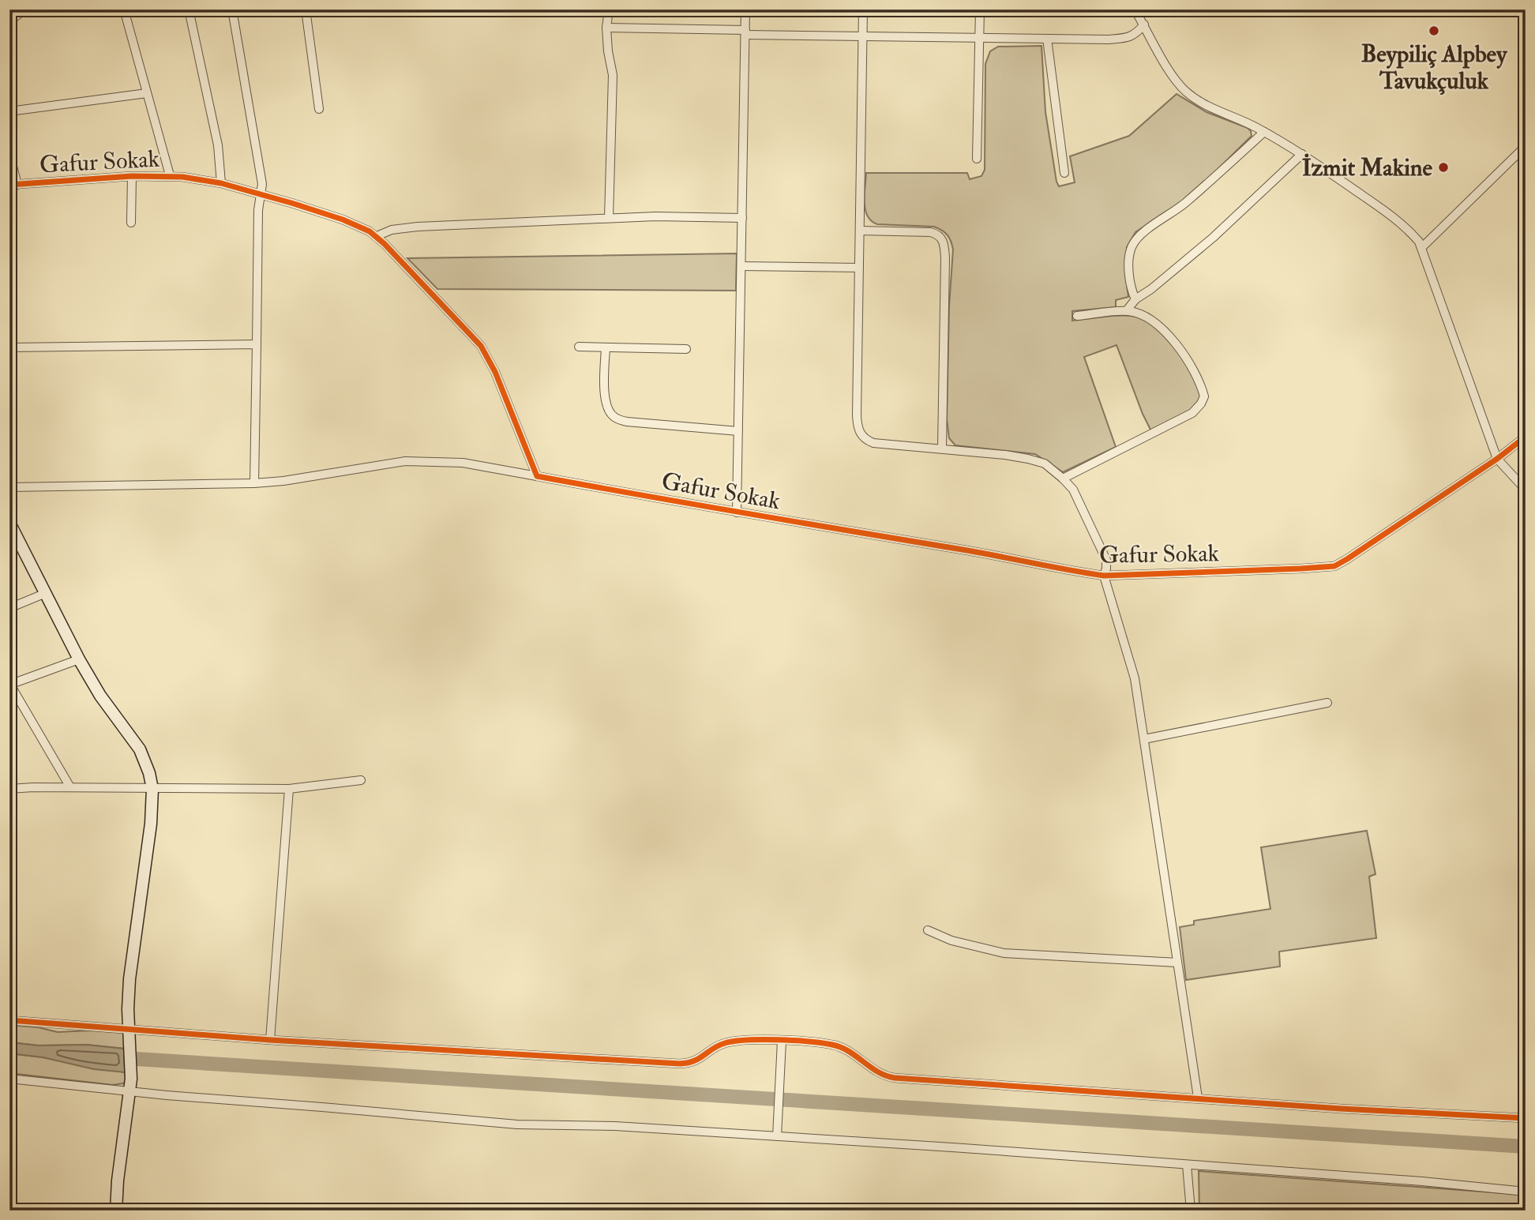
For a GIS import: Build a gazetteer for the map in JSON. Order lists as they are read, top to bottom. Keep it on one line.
{"streets":{"street":["Gafur Sokak"]},"places":["Beypiliç Alpbey Tavukçuluk","İzmit Makine"]}
